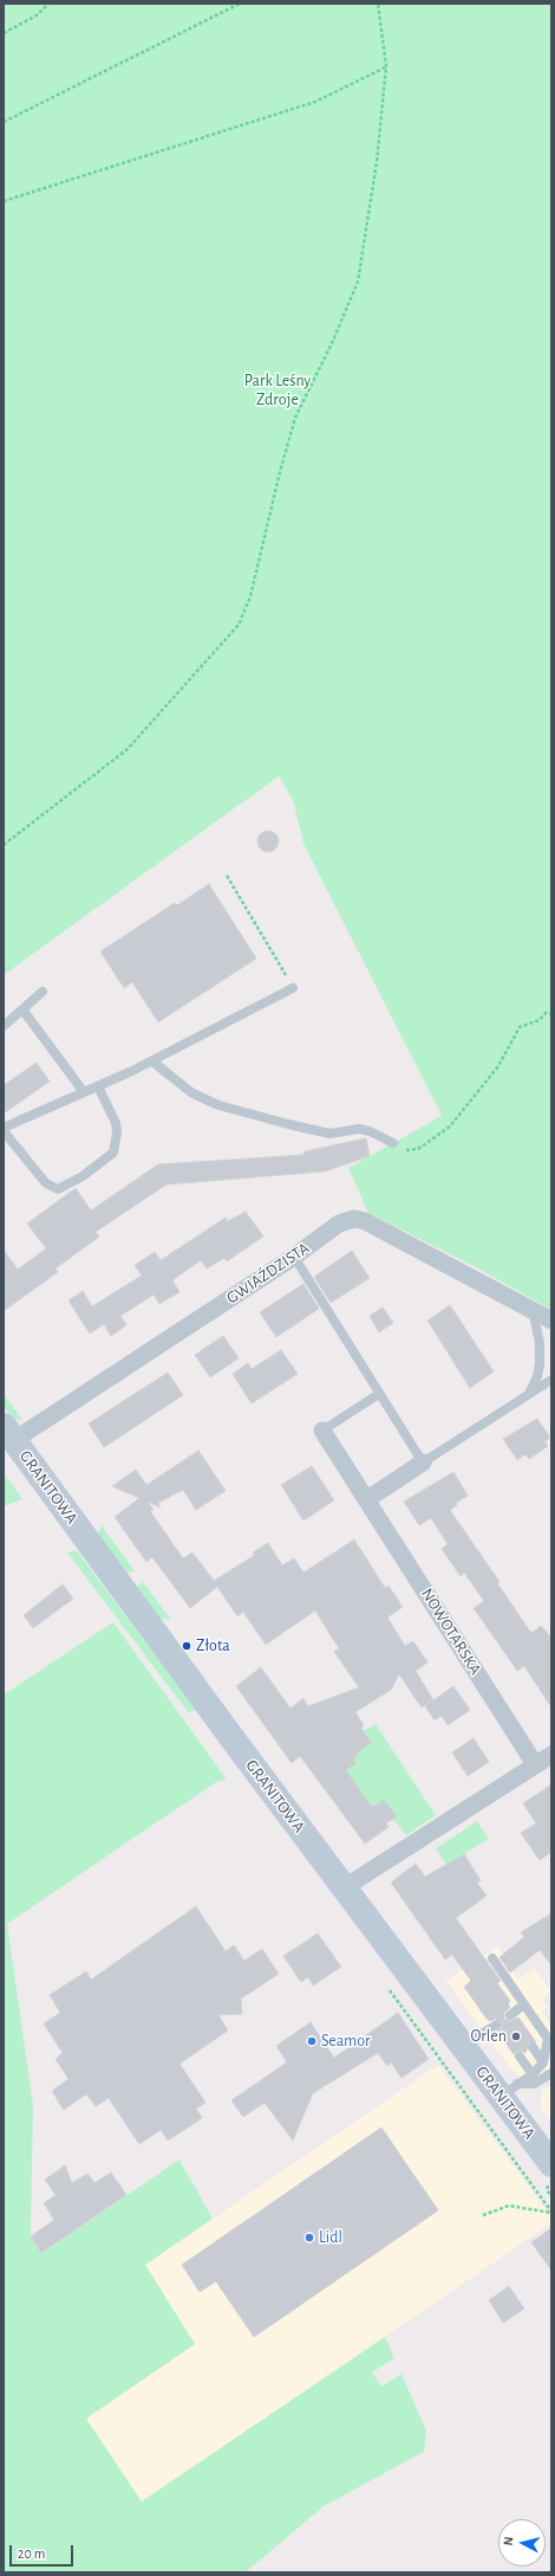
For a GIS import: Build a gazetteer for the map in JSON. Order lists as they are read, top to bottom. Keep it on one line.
{"streets":{"street":["GWIAŹDZISTA","GRANITOWA","NOWOTARSKA"]},"crossings":[["GWIAŹDZISTA","GRANITOWA"]],"parks":["Park Leśny Zdroje"],"places":["Złota","Orlen","Seamor","Lidl"],"scale_bar":"20 m","north":"left"}
